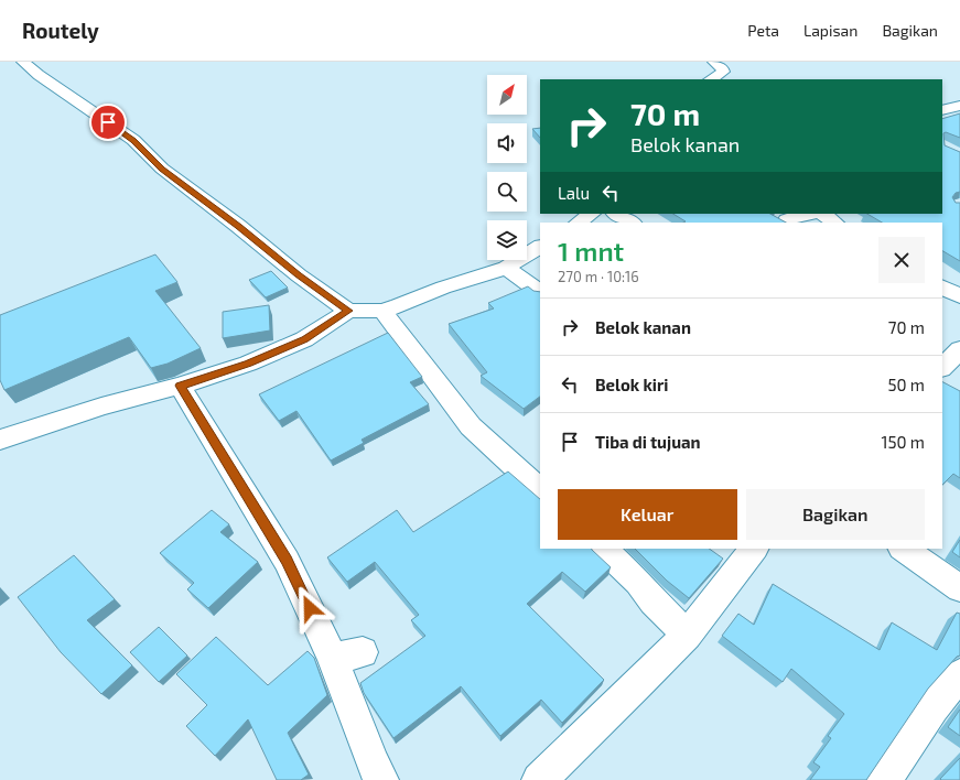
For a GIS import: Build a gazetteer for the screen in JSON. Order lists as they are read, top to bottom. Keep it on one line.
{"north":"top right","page":{"header":"Routely","nav":["Peta","Lapisan","Bagikan"],"turn":["70 m","Belok kanan"],"then":"Lalu","heading":["1 mnt","270 m · 10:16"],"list":[{"name":"Belok kanan","value":"70 m"},{"name":"Belok kiri","value":"50 m"},{"name":"Tiba di tujuan","value":"150 m"}],"buttons":["Keluar","Bagikan"]}}
